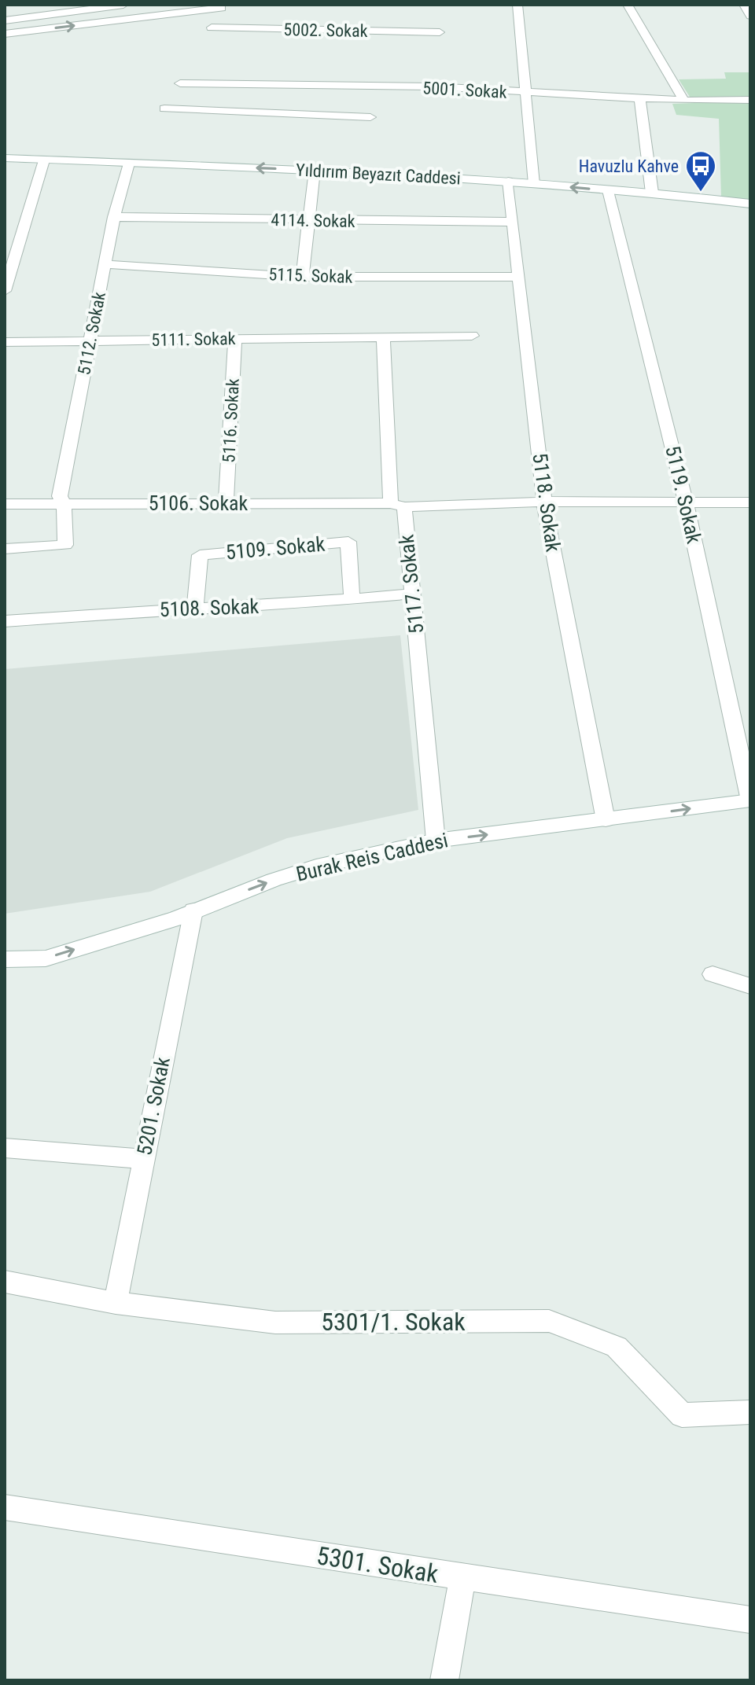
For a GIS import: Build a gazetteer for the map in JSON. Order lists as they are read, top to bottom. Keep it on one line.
{"streets":{"street":["5002. Sokak","5001. Sokak","Yıldırım Beyazıt Caddesi","4114. Sokak","5115. Sokak","5112. Sokak","5111. Sokak","5116. Sokak","5119. Sokak","5118. Sokak","5106. Sokak","5109. Sokak","5117. Sokak","5108. Sokak","Burak Reis Caddesi","5201. Sokak","5301/1. Sokak","5301. Sokak"]},"crossings":[["Yıldırım Beyazıt Caddesi","5112. Sokak"],["Yıldırım Beyazıt Caddesi","5119. Sokak"],["Yıldırım Beyazıt Caddesi","5118. Sokak"],["4114. Sokak","5112. Sokak"],["4114. Sokak","5118. Sokak"],["5115. Sokak","5112. Sokak"],["5115. Sokak","5118. Sokak"],["5112. Sokak","5111. Sokak"],["5112. Sokak","5106. Sokak"],["5111. Sokak","5116. Sokak"],["5111. Sokak","5117. Sokak"],["5116. Sokak","5106. Sokak"],["5119. Sokak","5106. Sokak"],["5119. Sokak","Burak Reis Caddesi"],["5118. Sokak","5106. Sokak"],["5118. Sokak","Burak Reis Caddesi"],["5106. Sokak","5117. Sokak"],["5109. Sokak","5108. Sokak"],["5117. Sokak","5108. Sokak"],["5117. Sokak","Burak Reis Caddesi"],["Burak Reis Caddesi","5201. Sokak"],["5201. Sokak","5301/1. Sokak"]],"one_way":["Burak Reis Caddesi"],"places":{"bus stop":["Havuzlu Kahve"]}}
